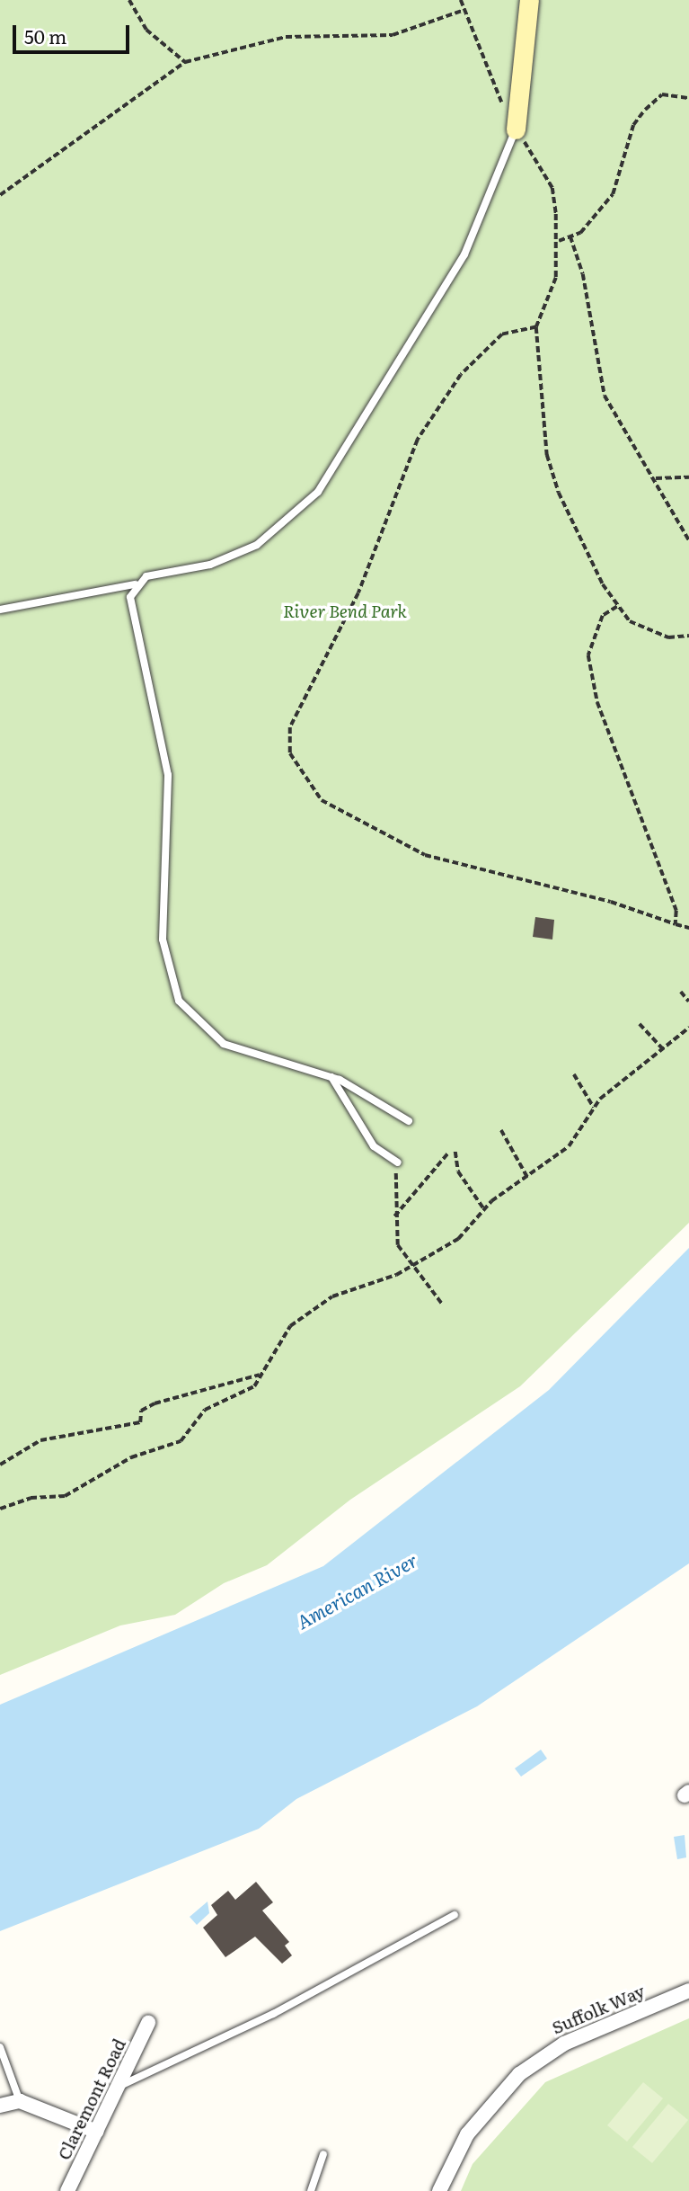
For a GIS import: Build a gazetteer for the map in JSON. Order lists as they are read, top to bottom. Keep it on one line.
{"streets":{"street":["Suffolk Way","Claremont Road"]},"water":["American River"],"parks":["River Bend Park"],"scale_bar":"50 m"}
